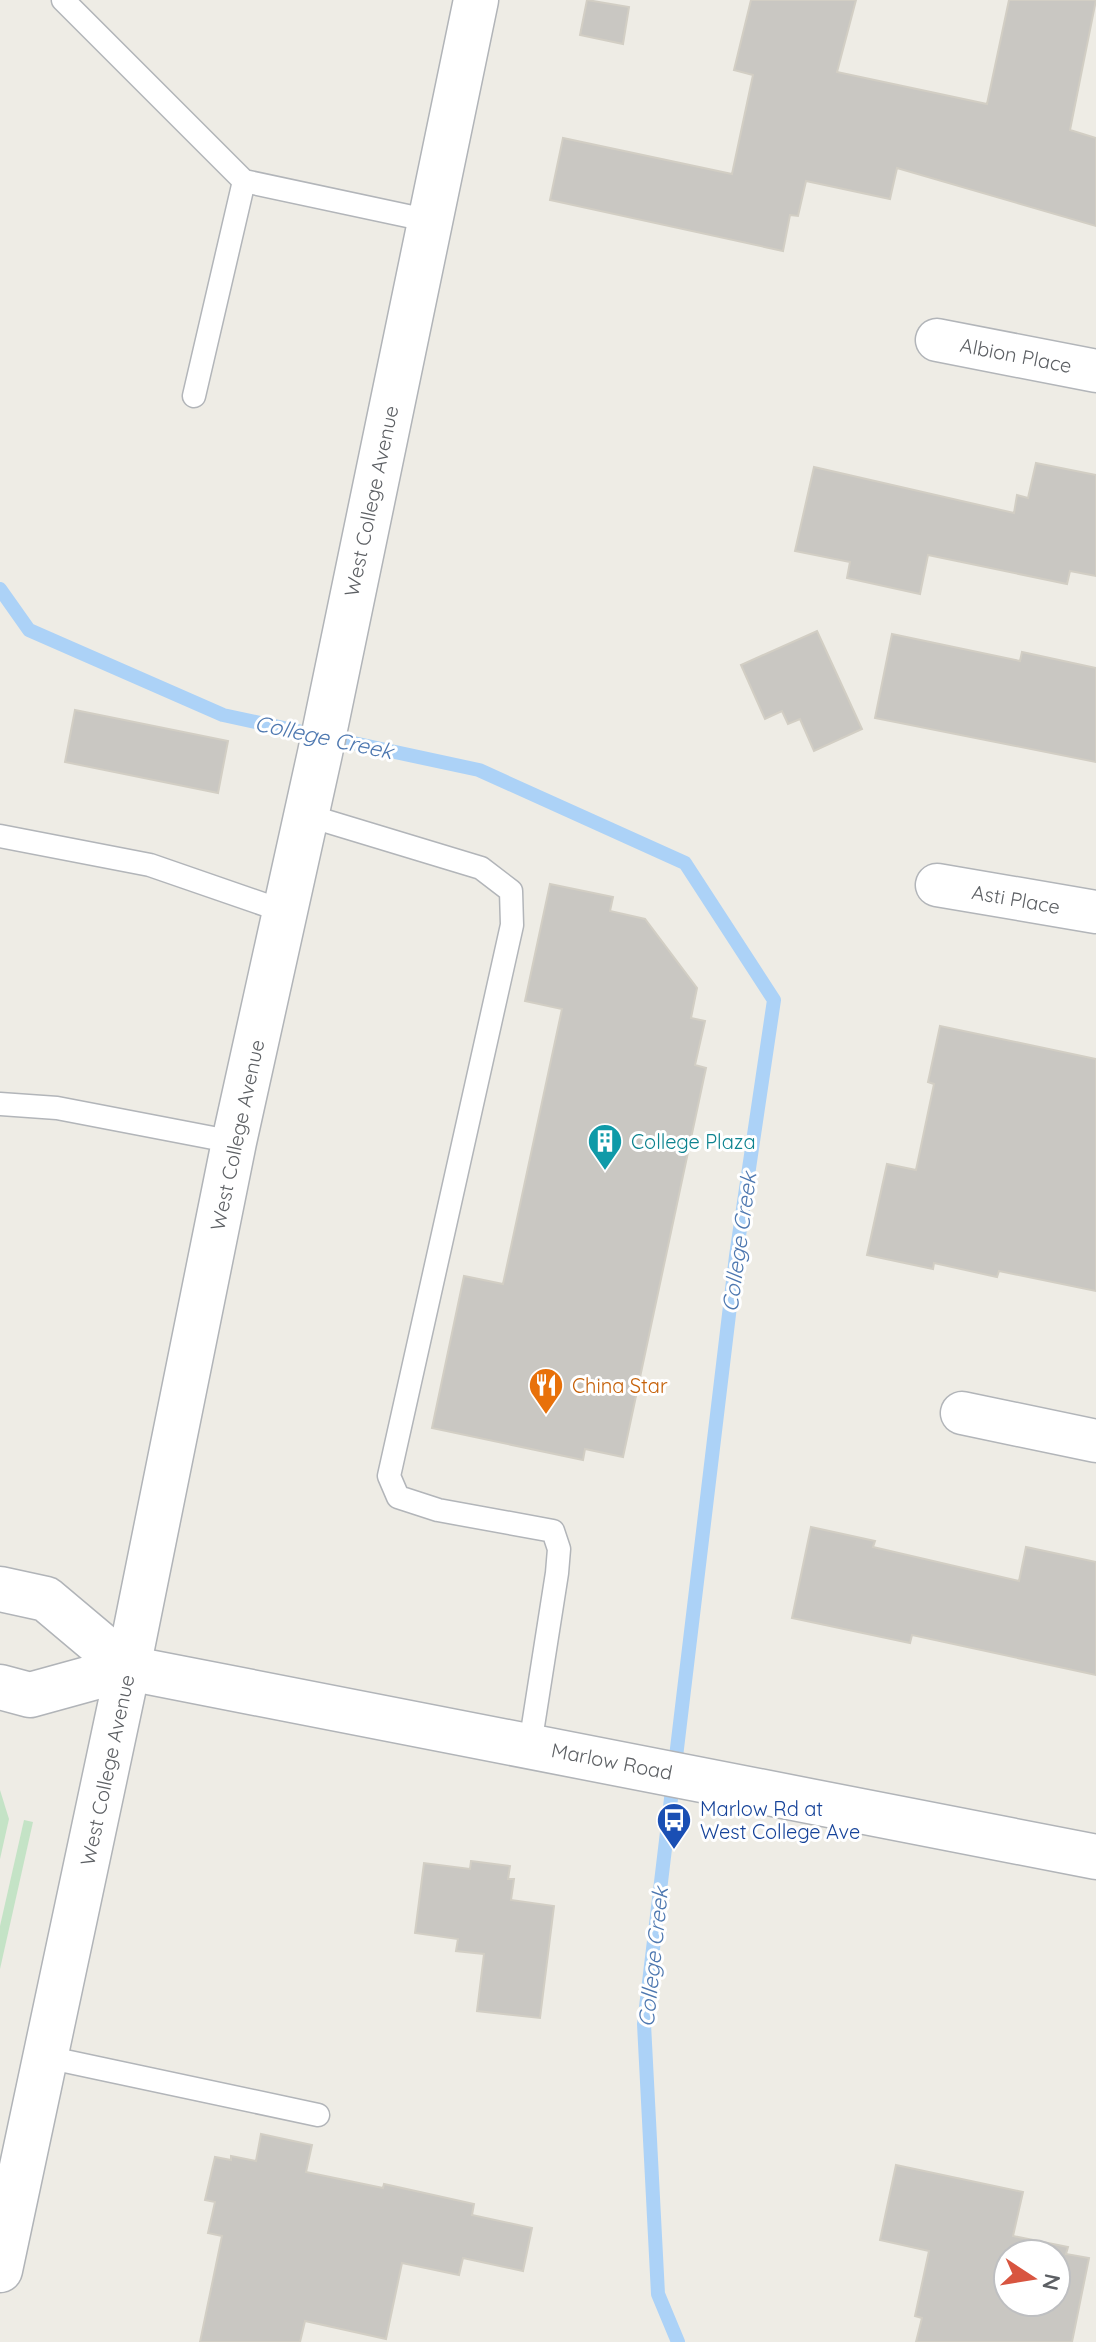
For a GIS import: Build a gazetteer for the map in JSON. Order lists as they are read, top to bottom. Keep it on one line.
{"streets":{"main road":["West College Avenue","Marlow Road"],"street":["Albion Place","Asti Place"]},"crossings":[["West College Avenue","Marlow Road"]],"water":["College Creek"],"places":{"building":["College Plaza"],"restaurant":["China Star"],"bus stop":["Marlow Rd at West College Ave"]},"north":"right"}
